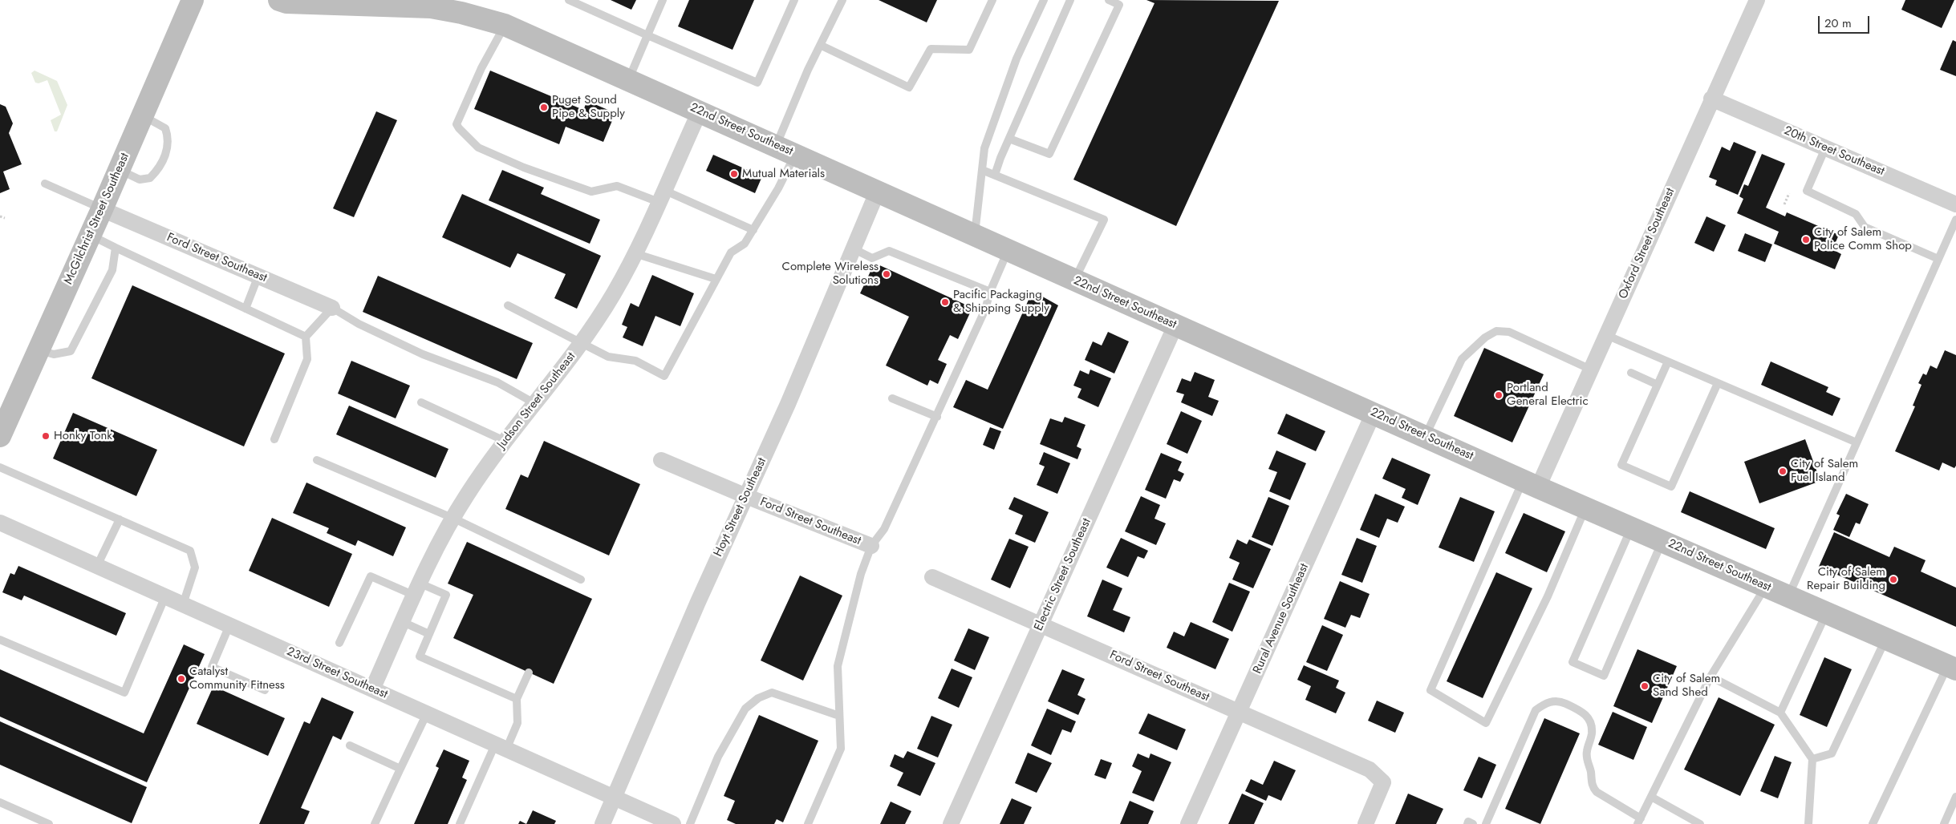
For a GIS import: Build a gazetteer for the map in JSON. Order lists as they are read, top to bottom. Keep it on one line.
{"streets":{"street":["22nd Street Southeast","20th Street Southeast","McGilchrist Street Southeast","Oxford Street Southeast","Ford Street Southeast","Judson Street Southeast","Hoyt Street Southeast","Electric Street Southeast","Rural Avenue Southeast","23rd Street Southeast"]},"crossings":[["22nd Street Southeast","Oxford Street Southeast"],["22nd Street Southeast","Judson Street Southeast"],["22nd Street Southeast","Hoyt Street Southeast"],["22nd Street Southeast","Electric Street Southeast"],["22nd Street Southeast","Rural Avenue Southeast"],["20th Street Southeast","Oxford Street Southeast"],["McGilchrist Street Southeast","Ford Street Southeast"],["Ford Street Southeast","Hoyt Street Southeast"],["Ford Street Southeast","Electric Street Southeast"],["Ford Street Southeast","Rural Avenue Southeast"],["Judson Street Southeast","23rd Street Southeast"],["Hoyt Street Southeast","23rd Street Southeast"]],"places":["Puget Sound Pipe & Supply","Mutual Materials","City of Salem Police Comm Shop","Complete Wireless Solutions","Pacific Packaging & Shipping Supply","Portland General Electric","Honky Tonk","City of Salem Fuel Island","City of Salem Repair Building","Catalyst Community Fitness","City of Salem Sand Shed"],"scale_bar":"20 m"}
